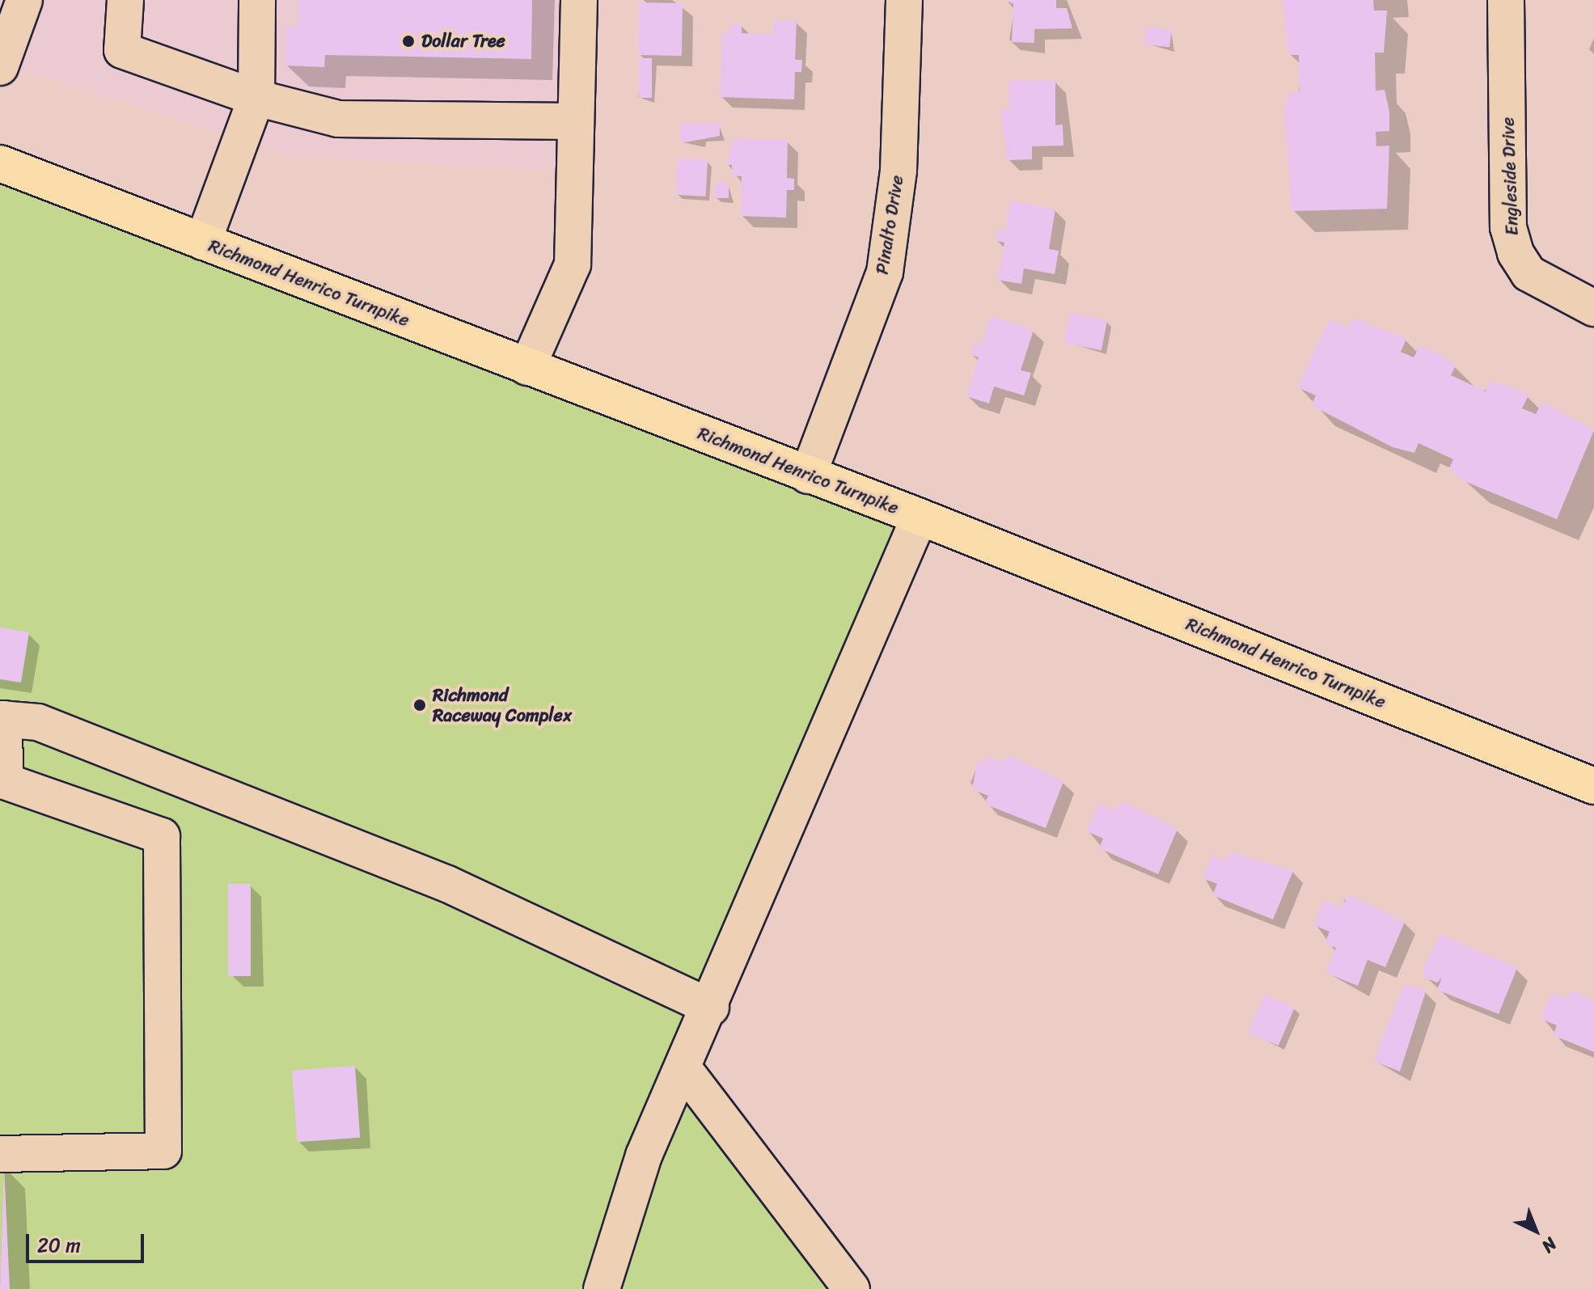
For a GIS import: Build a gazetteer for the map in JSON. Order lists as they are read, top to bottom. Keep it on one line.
{"streets":{"main road":["Richmond Henrico Turnpike"],"street":["Engleside Drive","Pinalto Drive"]},"crossings":[["Pinalto Drive","Richmond Henrico Turnpike"]],"places":["Dollar Tree","Richmond Raceway Complex"],"scale_bar":"20 m","north":"bottom right"}
